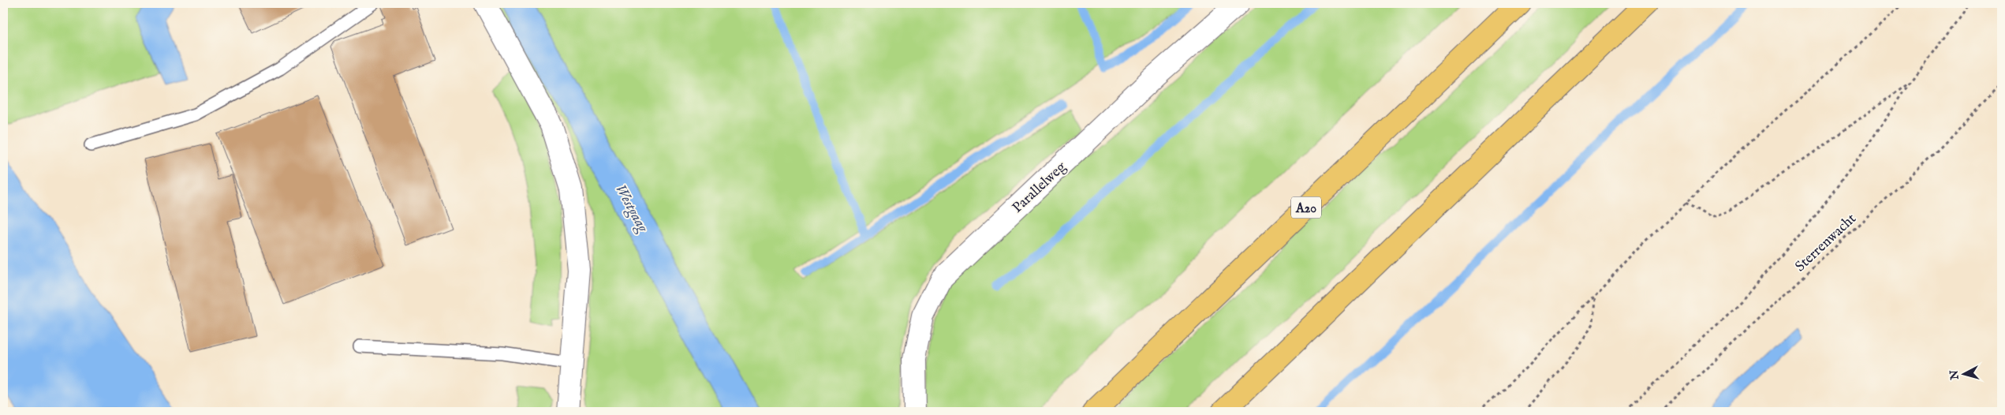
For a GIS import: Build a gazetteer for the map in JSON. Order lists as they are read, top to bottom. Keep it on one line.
{"streets":{"highway":["A20"],"street":["Parallelweg"],"path":["Sterrenwacht"]},"water":["Westgaag"],"north":"left"}
